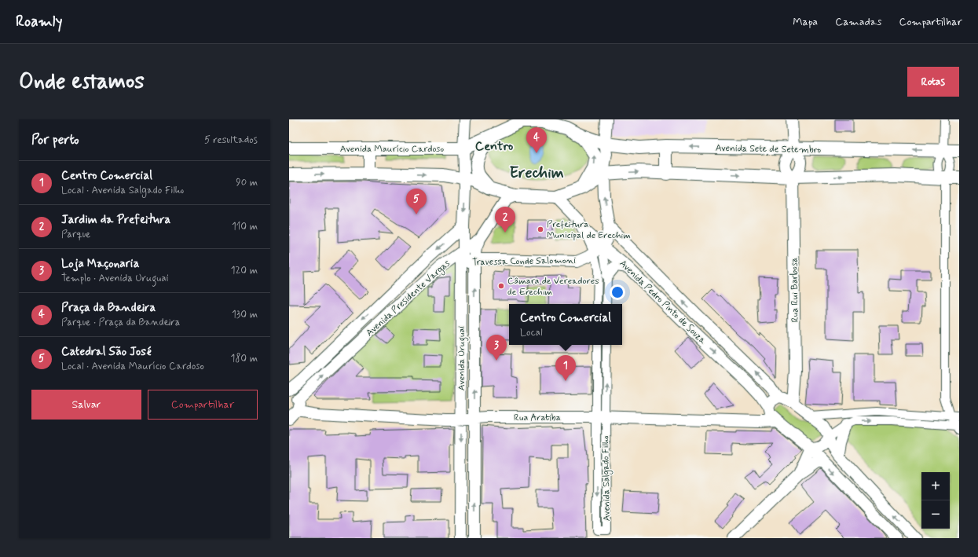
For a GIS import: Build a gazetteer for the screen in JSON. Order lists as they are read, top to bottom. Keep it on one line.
{"streets":{"main road":["Avenida Maurício Cardoso","Avenida Sete de Setembro","Travessa Conde Salomoni","Rua Rui Barbosa","Avenida Presidente Vargas","Avenida Pedro Pinto de Souza","Avenida Uruguai","Rua Aratiba"],"street":["Avenida Salgado Filho"]},"crossings":[["Avenida Maurício Cardoso","Avenida Sete de Setembro"],["Avenida Maurício Cardoso","Avenida Presidente Vargas"],["Avenida Maurício Cardoso","Avenida Pedro Pinto de Souza"],["Avenida Maurício Cardoso","Avenida Uruguai"],["Avenida Sete de Setembro","Avenida Presidente Vargas"],["Avenida Sete de Setembro","Avenida Pedro Pinto de Souza"],["Travessa Conde Salomoni","Avenida Presidente Vargas"],["Travessa Conde Salomoni","Avenida Pedro Pinto de Souza"],["Travessa Conde Salomoni","Avenida Uruguai"],["Avenida Presidente Vargas","Avenida Pedro Pinto de Souza"],["Avenida Presidente Vargas","Avenida Uruguai"],["Avenida Presidente Vargas","Rua Aratiba"],["Avenida Pedro Pinto de Souza","Rua Aratiba"],["Avenida Uruguai","Rua Aratiba"],["Rua Aratiba","Avenida Salgado Filho"]],"districts":["Centro","Erechim"],"places":["Prefeitura Municipal de Erechim","Câmara de Vereadores de Erechim"],"page":{"header":"Roamly","nav":["Mapa","Camadas","Compartilhar"],"buttons":["Rotas",["Salvar","Compartilhar"]],"title":"Onde estamos","heading":["Por perto","5 resultados"],"pins":["4","5","2","3","1"],"list":[{"mark":"1","name":"Centro Comercial","note":"Local · Avenida Salgado Filho","value":"90 m"},{"mark":"2","name":"Jardim da Prefeitura","note":"Parque","value":"110 m"},{"mark":"3","name":"Loja Maçonaria","note":"Templo · Avenida Uruguai","value":"120 m"},{"mark":"4","name":"Praça da Bandeira","note":"Parque · Praça da Bandeira","value":"130 m"},{"mark":"5","name":"Catedral São José","note":"Local · Avenida Maurício Cardoso","value":"180 m"}],"popup":["Centro Comercial","Local"],"map_buttons":["+","−"]}}
